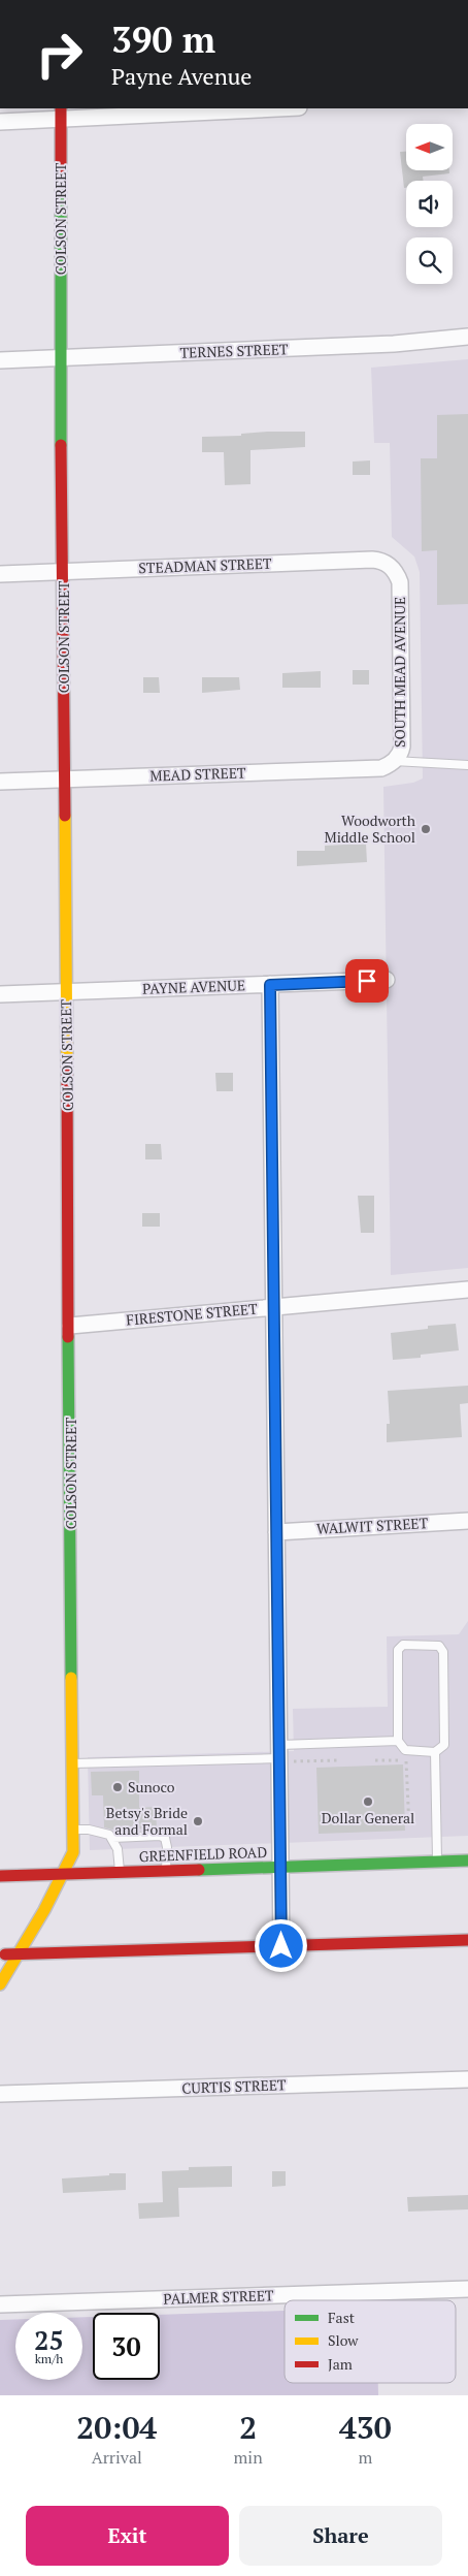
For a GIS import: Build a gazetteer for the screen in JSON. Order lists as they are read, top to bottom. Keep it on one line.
{"streets":{"street":["COLSON STREET","TERNES STREET","STEADMAN STREET","SOUTH MEAD AVENUE","MEAD STREET","PAYNE AVENUE","FIRESTONE STREET","WALWIT STREET","GREENFIELD ROAD","CURTIS STREET","PALMER STREET"]},"crossings":[["COLSON STREET","TERNES STREET"],["COLSON STREET","STEADMAN STREET"],["COLSON STREET","MEAD STREET"],["COLSON STREET","PAYNE AVENUE"],["COLSON STREET","FIRESTONE STREET"],["COLSON STREET","GREENFIELD ROAD"],["STEADMAN STREET","SOUTH MEAD AVENUE"],["SOUTH MEAD AVENUE","MEAD STREET"]],"places":["Woodworth Middle School","Sunoco","Dollar General","Betsy's Bride and Formal"],"legend":["Fast","Slow","Jam"],"north":"left","page":{"turn":["390 m","Payne Avenue"],"speed":"25 km/h","limit":"30","eta":["20:04","Arrival","2","min","430","m"],"buttons":["Exit","Share"]}}
